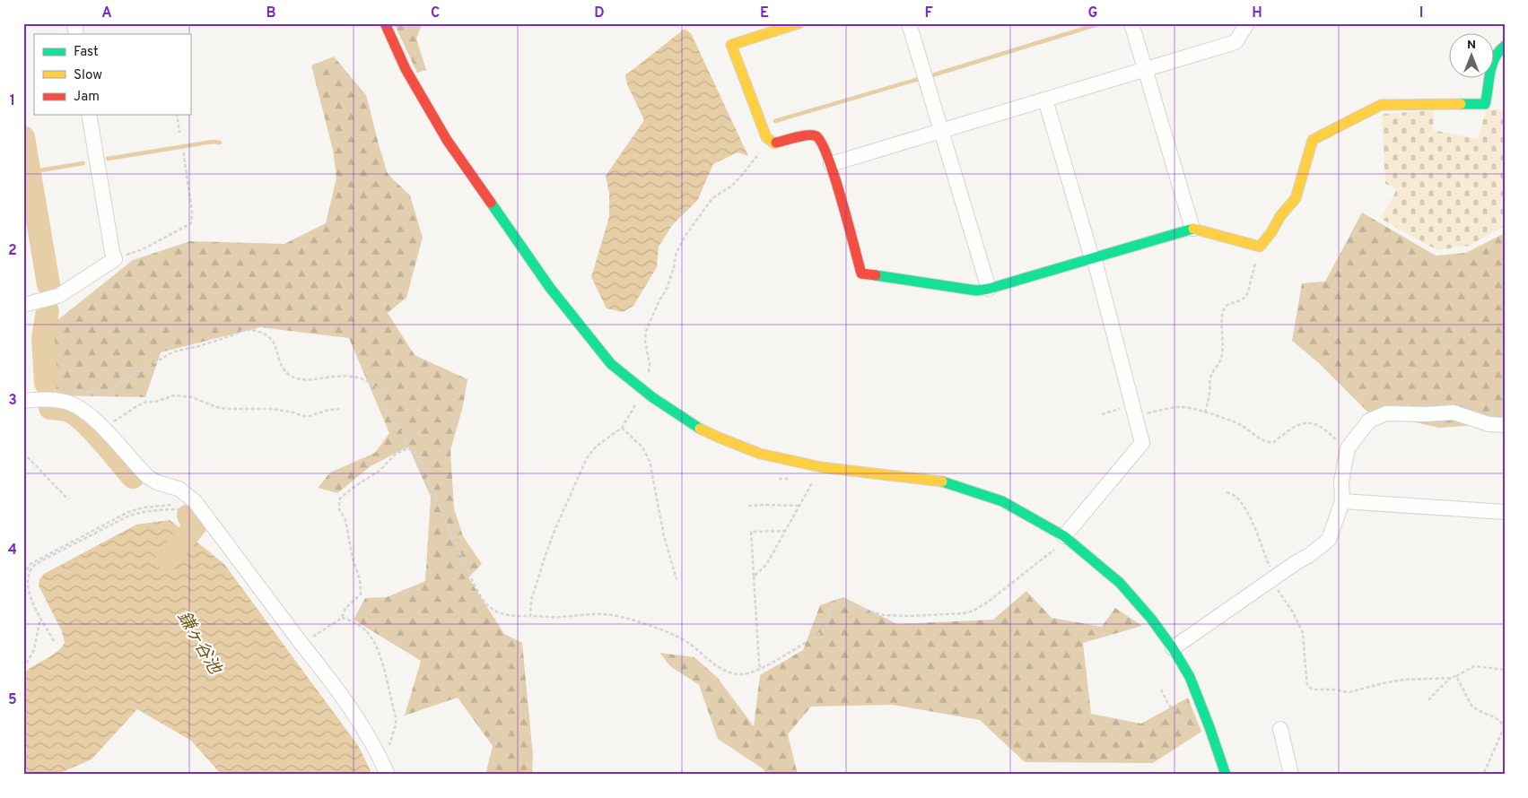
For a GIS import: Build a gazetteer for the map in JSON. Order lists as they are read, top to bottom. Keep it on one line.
{"water":["鎌ヶ谷池"],"legend":["Fast","Slow","Jam"],"north":"top","grid":{"columns":["A","B","C","D","E","F","G","H","I"],"rows":["1","2","3","4","5"]}}
